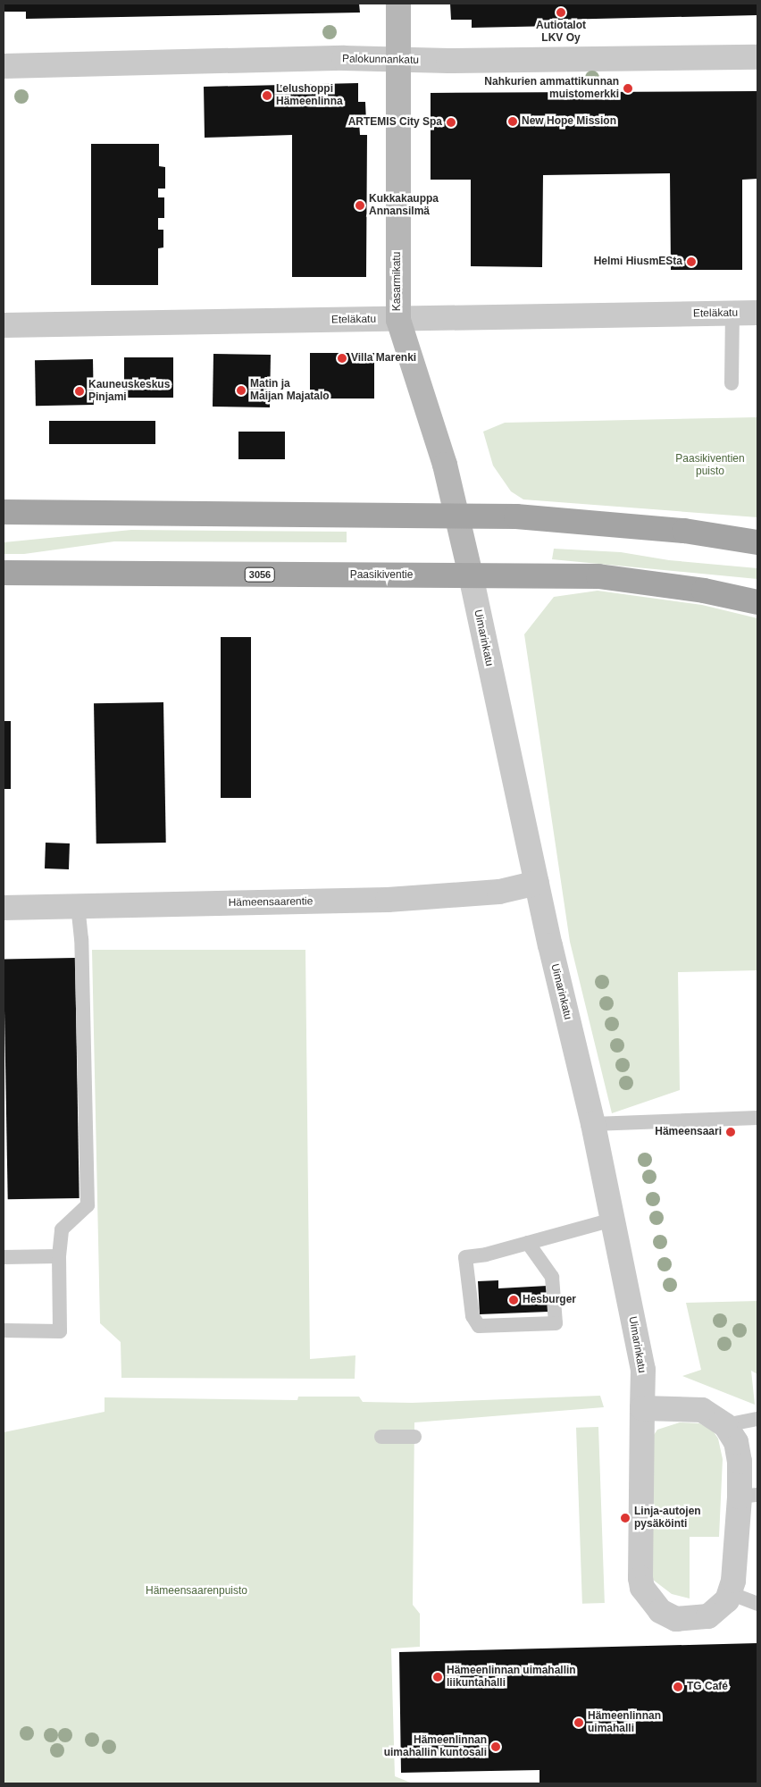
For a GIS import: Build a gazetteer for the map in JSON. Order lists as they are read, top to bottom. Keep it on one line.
{"streets":{"main road":["3056","Paasikiventie"],"street":["Palokunnankatu","Kasarmikatu","Eteläkatu","Uimarinkatu","Hämeensaarentie"]},"crossings":[["Palokunnankatu","Kasarmikatu"],["Kasarmikatu","Eteläkatu"],["Kasarmikatu","Paasikiventie"],["Kasarmikatu","Uimarinkatu"],["Paasikiventie","Uimarinkatu"],["Uimarinkatu","Hämeensaarentie"]],"parks":["Paasikiventien puisto","Hämeensaarenpuisto"],"places":["Autiotalot LKV Oy","Nahkurien ammattikunnan muistomerkki","Lelushoppi Hämeenlinna","New Hope Mission","ARTEMIS City Spa","Kukkakauppa Annansilmä","Helmi HiusmESta","Villa Marenki","Matin ja Maijan Majatalo","Kauneuskeskus Pinjami","Hämeensaari","Hesburger","Linja-autojen pysäköinti","Hämeenlinnan uimahallin liikuntahalli","TG Café","Hämeenlinnan uimahalli","Hämeenlinnan uimahallin kuntosali"]}
